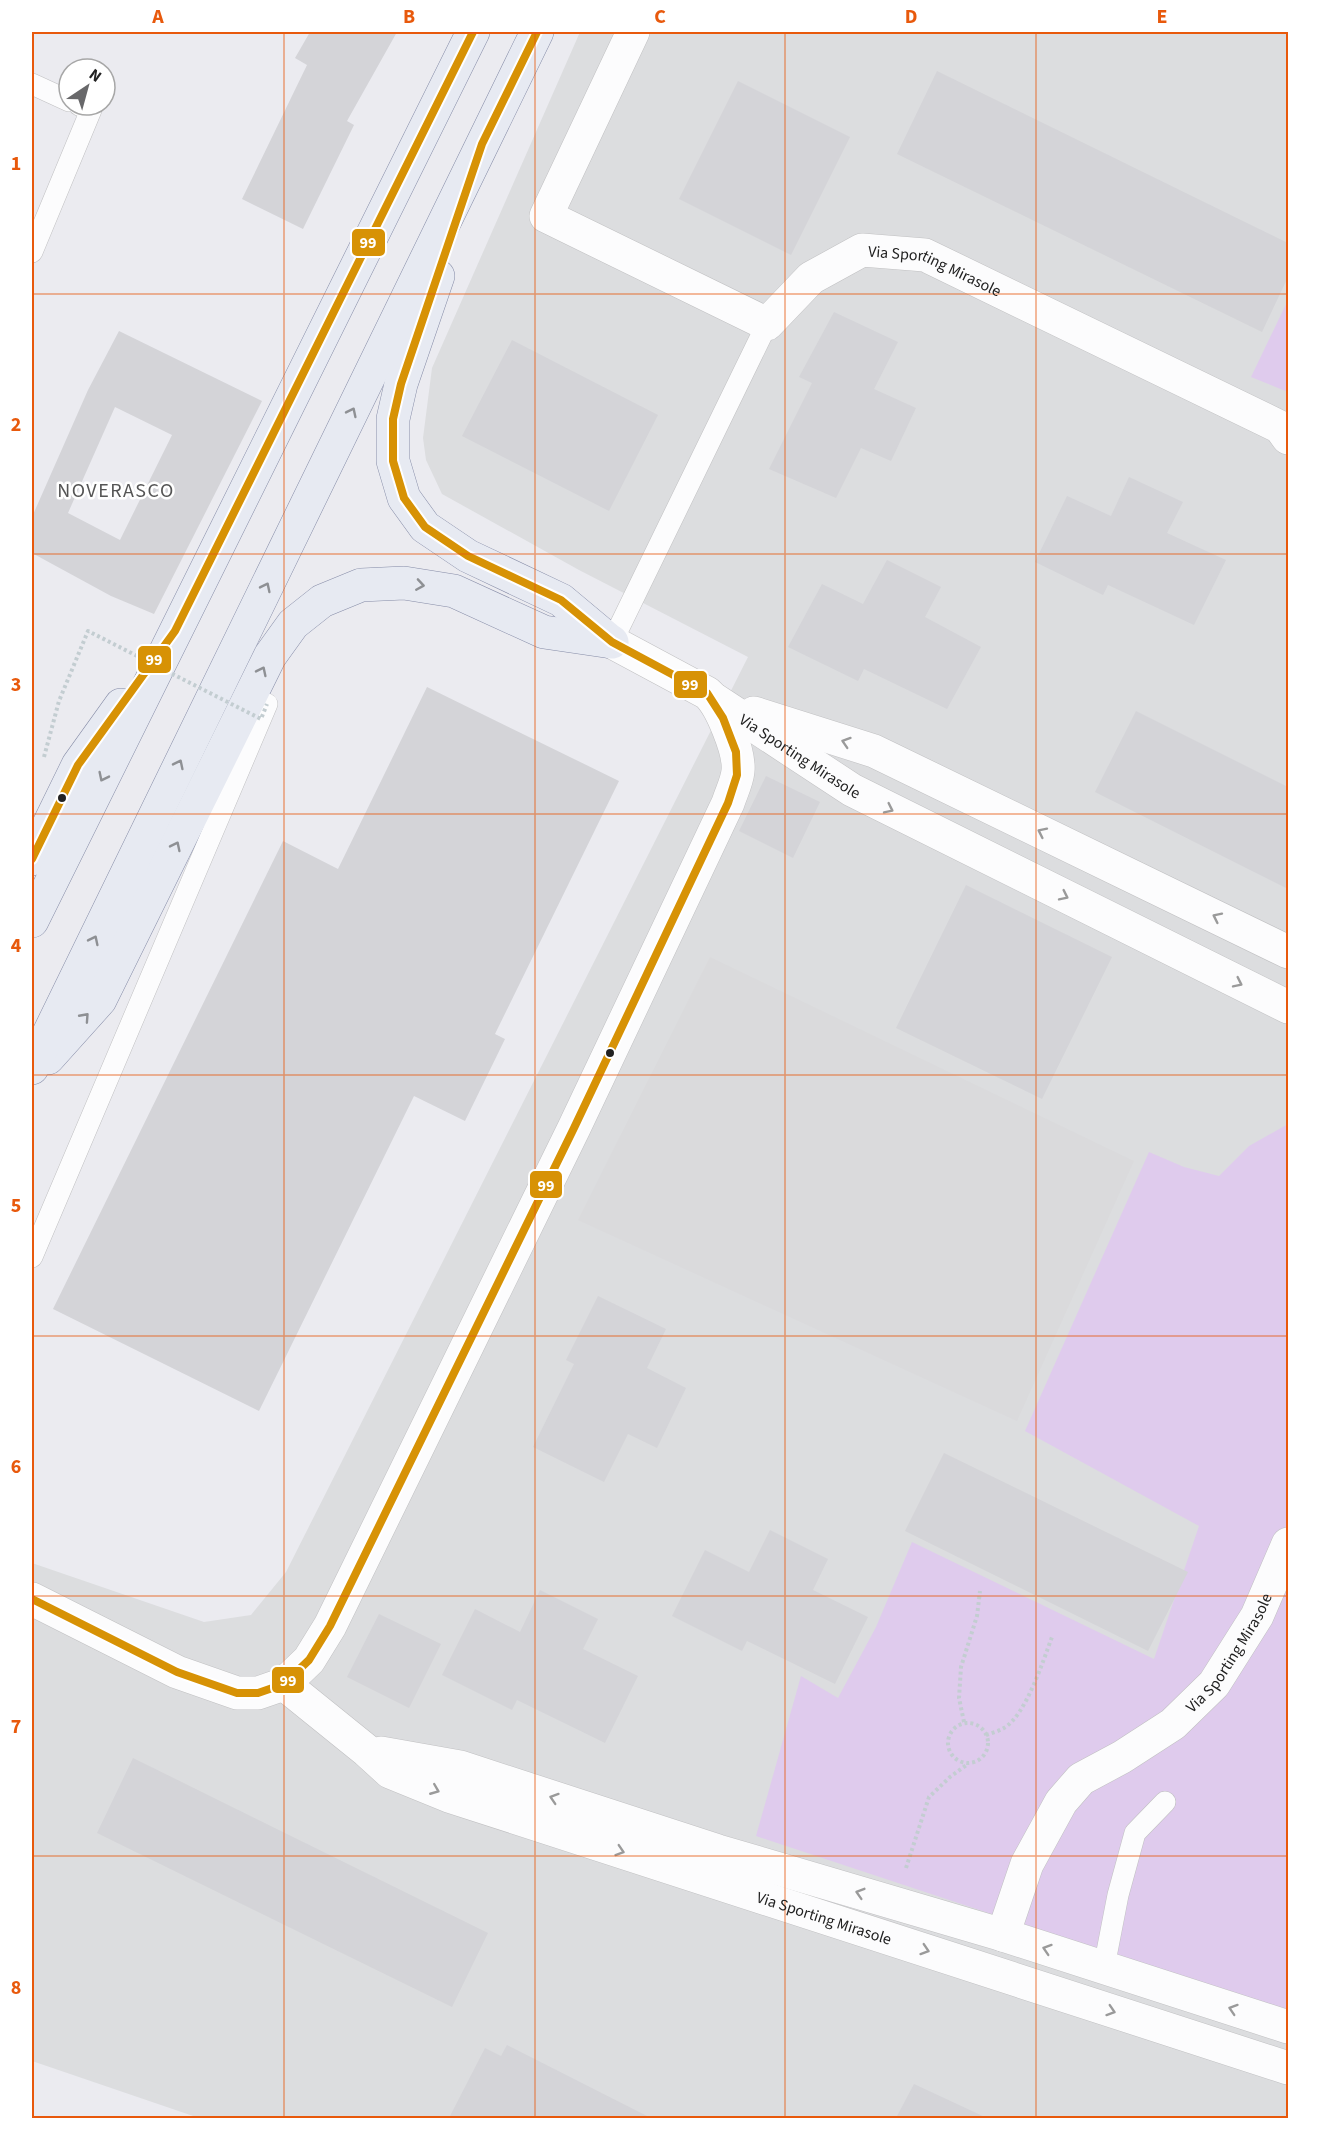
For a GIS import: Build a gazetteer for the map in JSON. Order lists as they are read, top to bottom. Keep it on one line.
{"streets":{"street":["Via Sporting Mirasole"]},"districts":["NOVERASCO"],"lines":["transit line 99"],"north":"top right","grid":{"columns":["A","B","C","D","E"],"rows":["1","2","3","4","5","6","7","8"]}}
